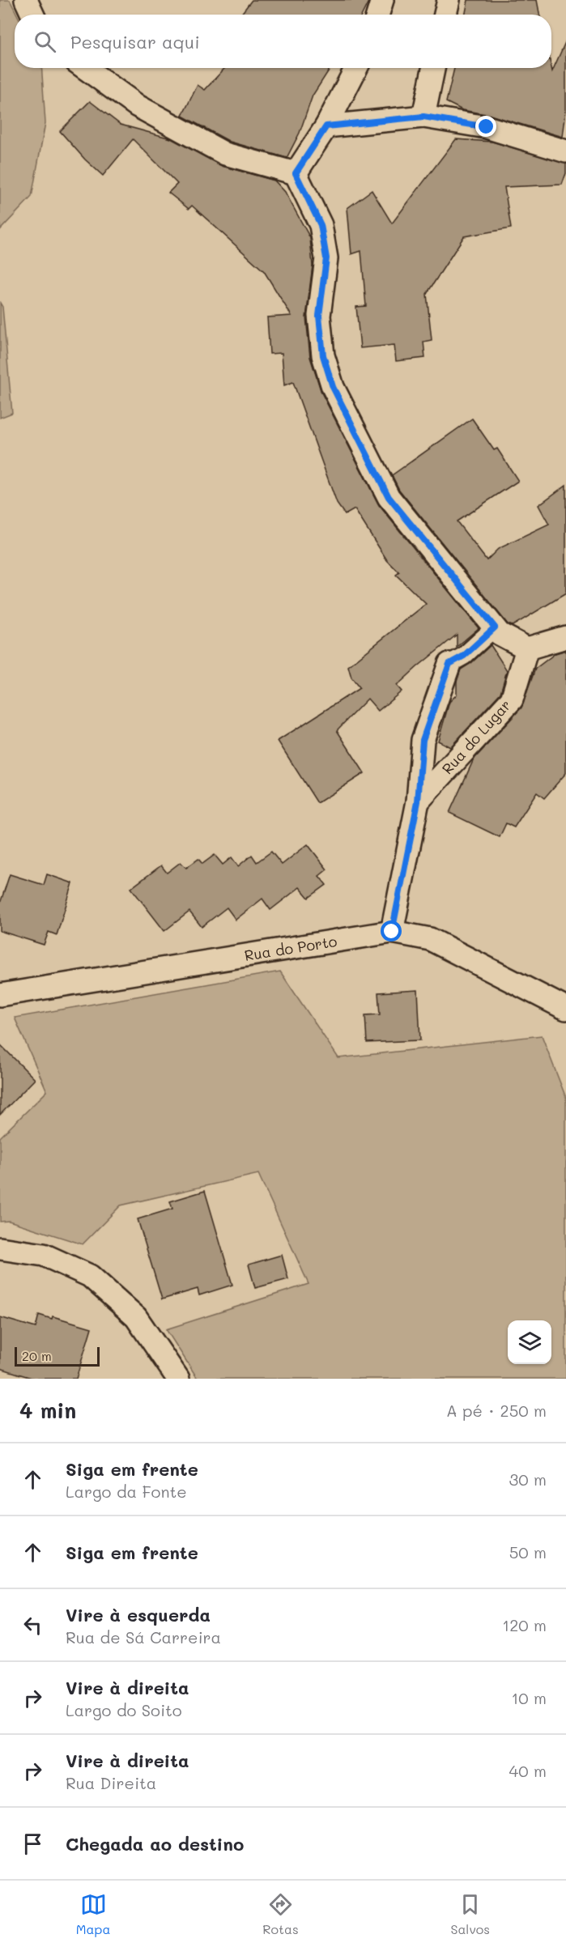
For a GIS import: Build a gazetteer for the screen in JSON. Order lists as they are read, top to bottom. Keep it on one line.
{"streets":{"street":["Rua do Lugar","Rua do Porto"]},"scale_bar":"20 m","page":{"search":"Pesquisar aqui","scale":"20 m","heading":["4 min","A pé · 250 m"],"list":[["Siga em frente","Largo da Fonte","30 m"],["Siga em frente","50 m"],["Vire à esquerda","Rua de Sá Carreira","120 m"],["Vire à direita","Largo do Soito","10 m"],["Vire à direita","Rua Direita","40 m"],"Chegada ao destino"],"nav":["Mapa","Rotas","Salvos"]}}
